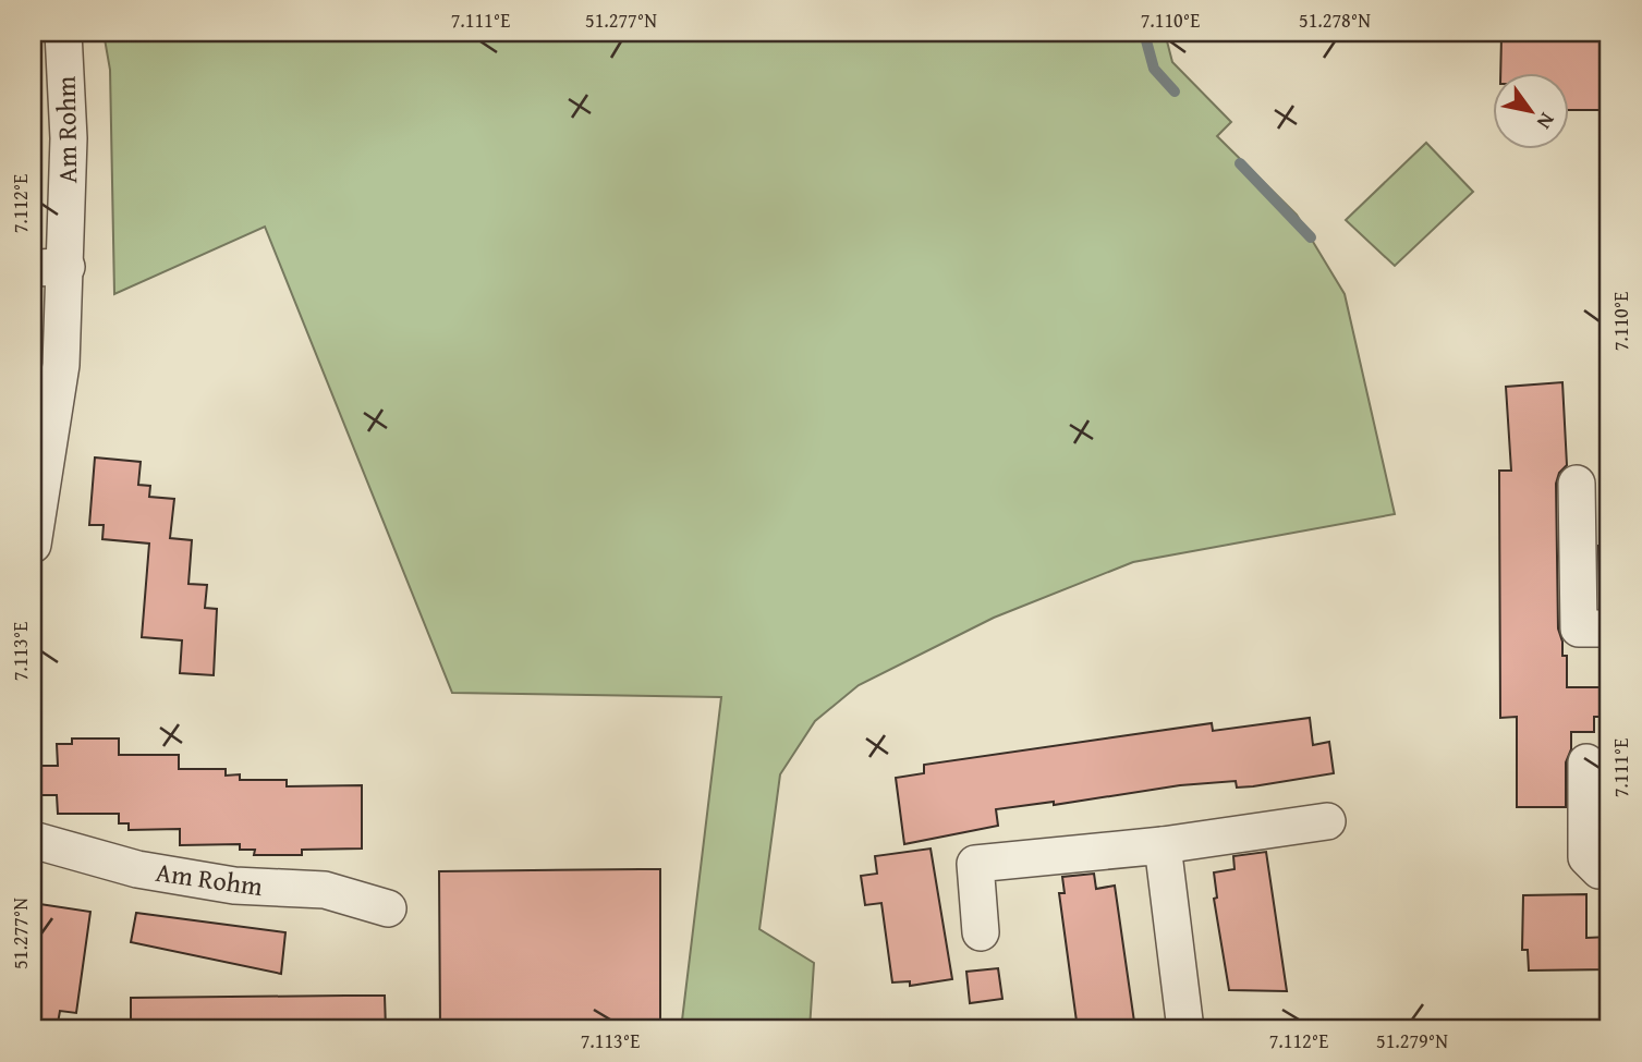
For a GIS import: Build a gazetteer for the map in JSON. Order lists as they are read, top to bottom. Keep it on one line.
{"streets":{"street":["Am Rohm"]},"north":"bottom right","coordinates":["7.111°E","51.277°N","7.110°E","51.278°N","7.112°E","7.113°E","51.279°N"]}
